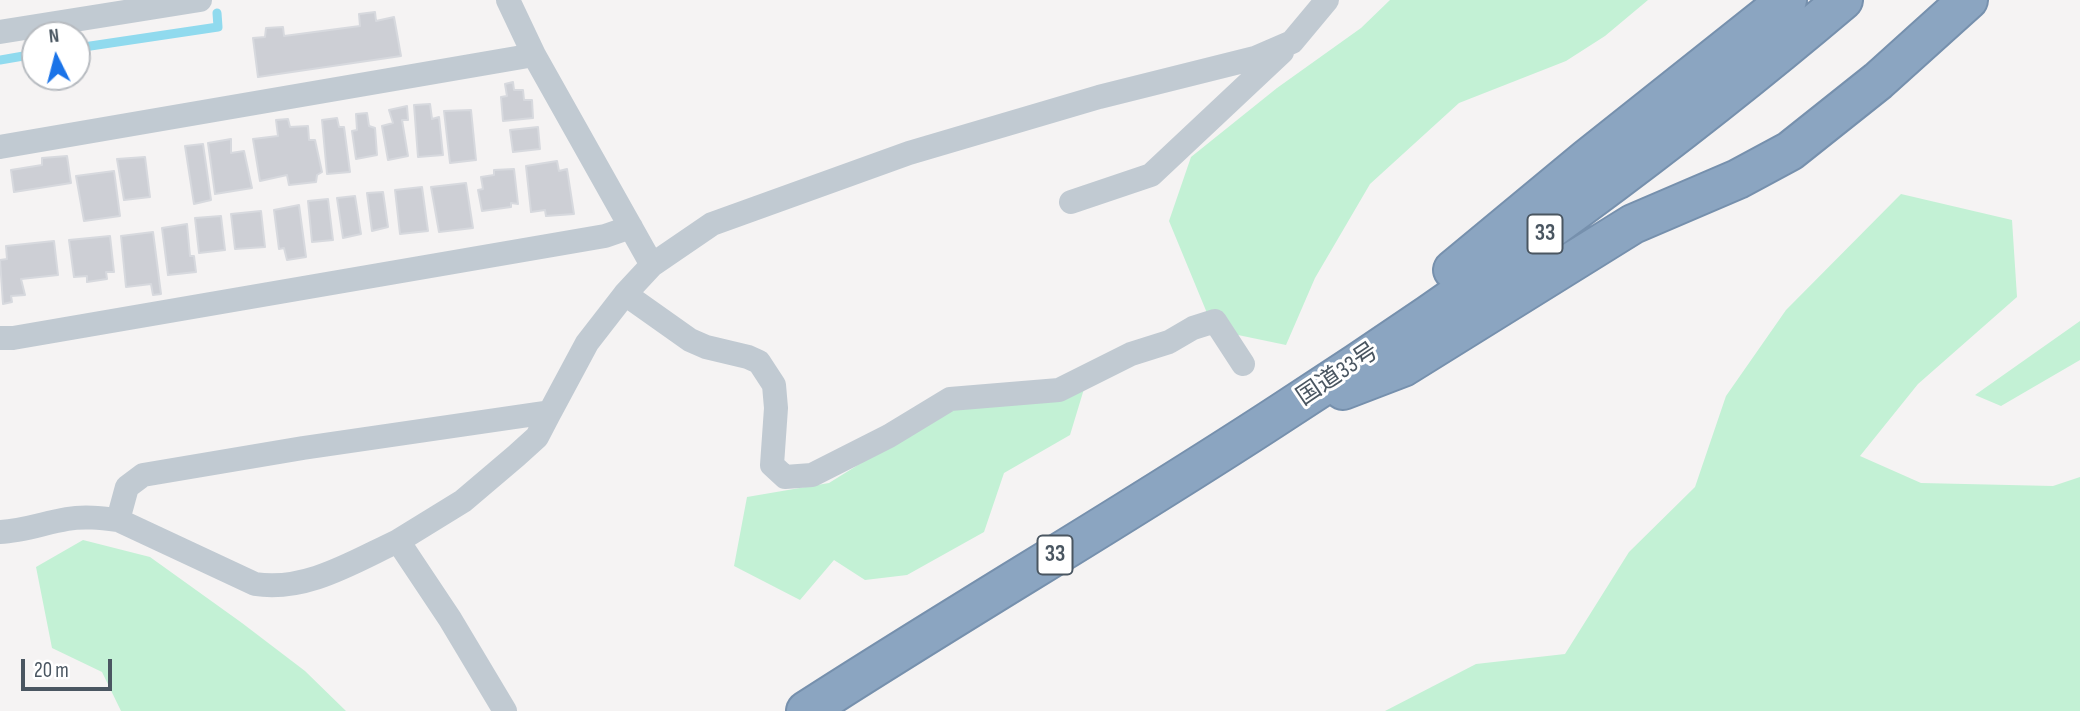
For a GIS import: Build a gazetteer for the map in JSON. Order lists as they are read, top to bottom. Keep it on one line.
{"streets":{"highway":["33","国道33号"]},"scale_bar":"20 m","north":"top"}
